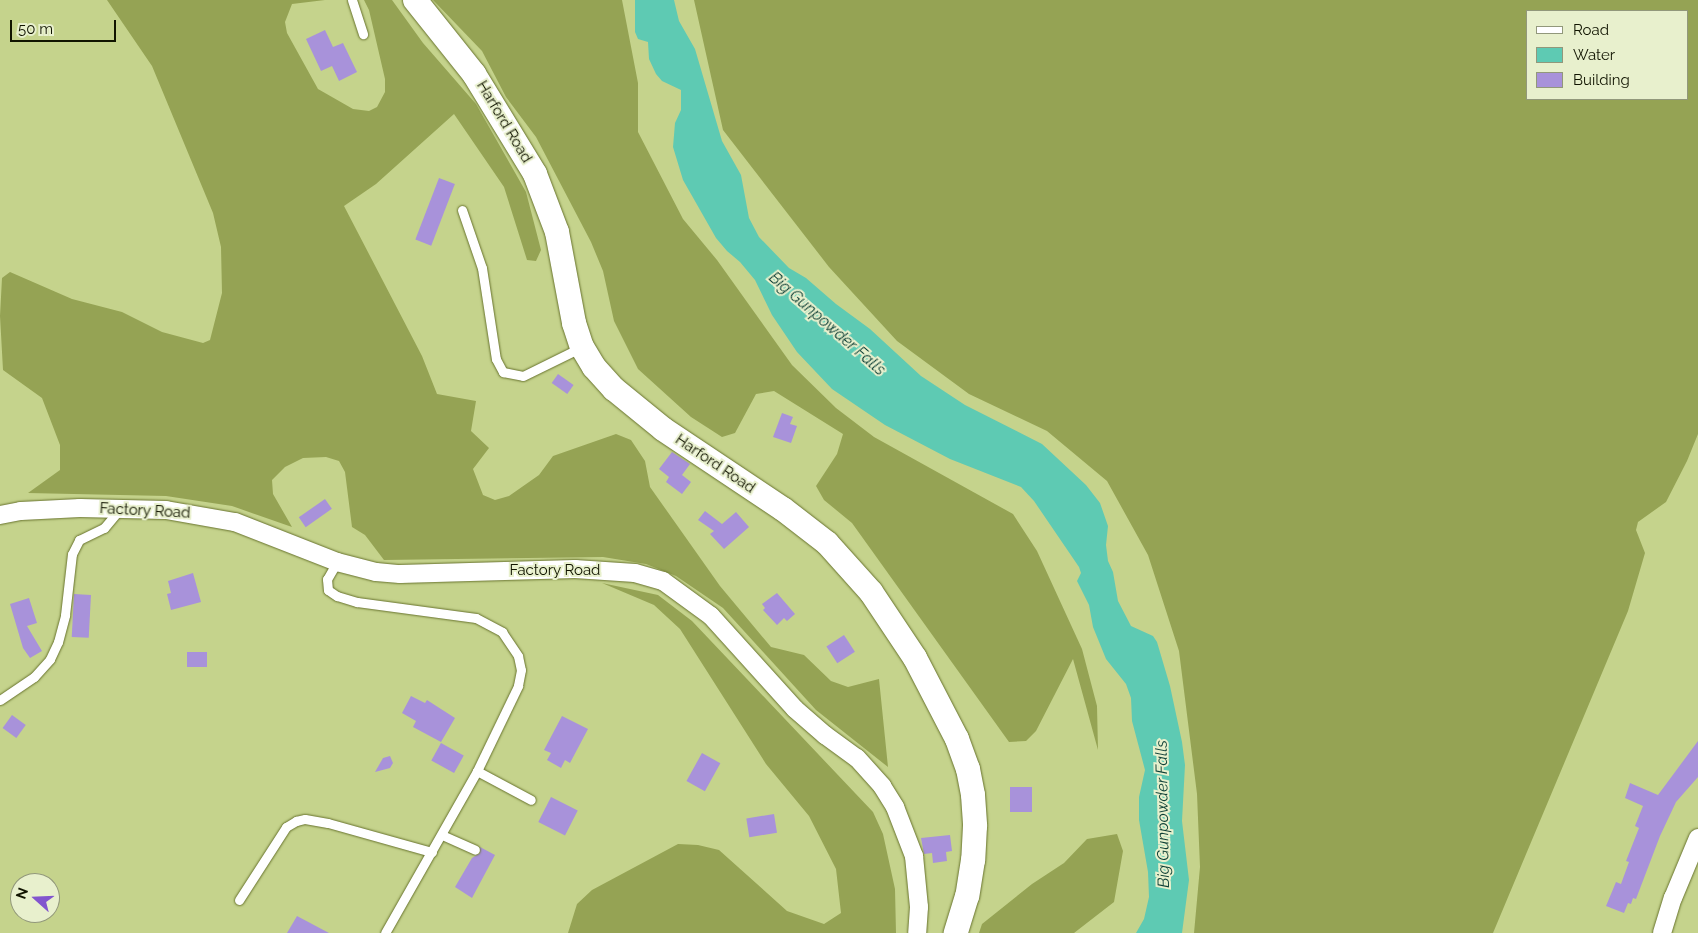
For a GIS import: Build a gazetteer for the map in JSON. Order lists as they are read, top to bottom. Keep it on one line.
{"streets":{"main road":["Harford Road"],"street":["Factory Road"]},"water":["Big Gunpowder Falls"],"legend":["Road","Water","Building"],"scale_bar":"50 m","north":"left"}
